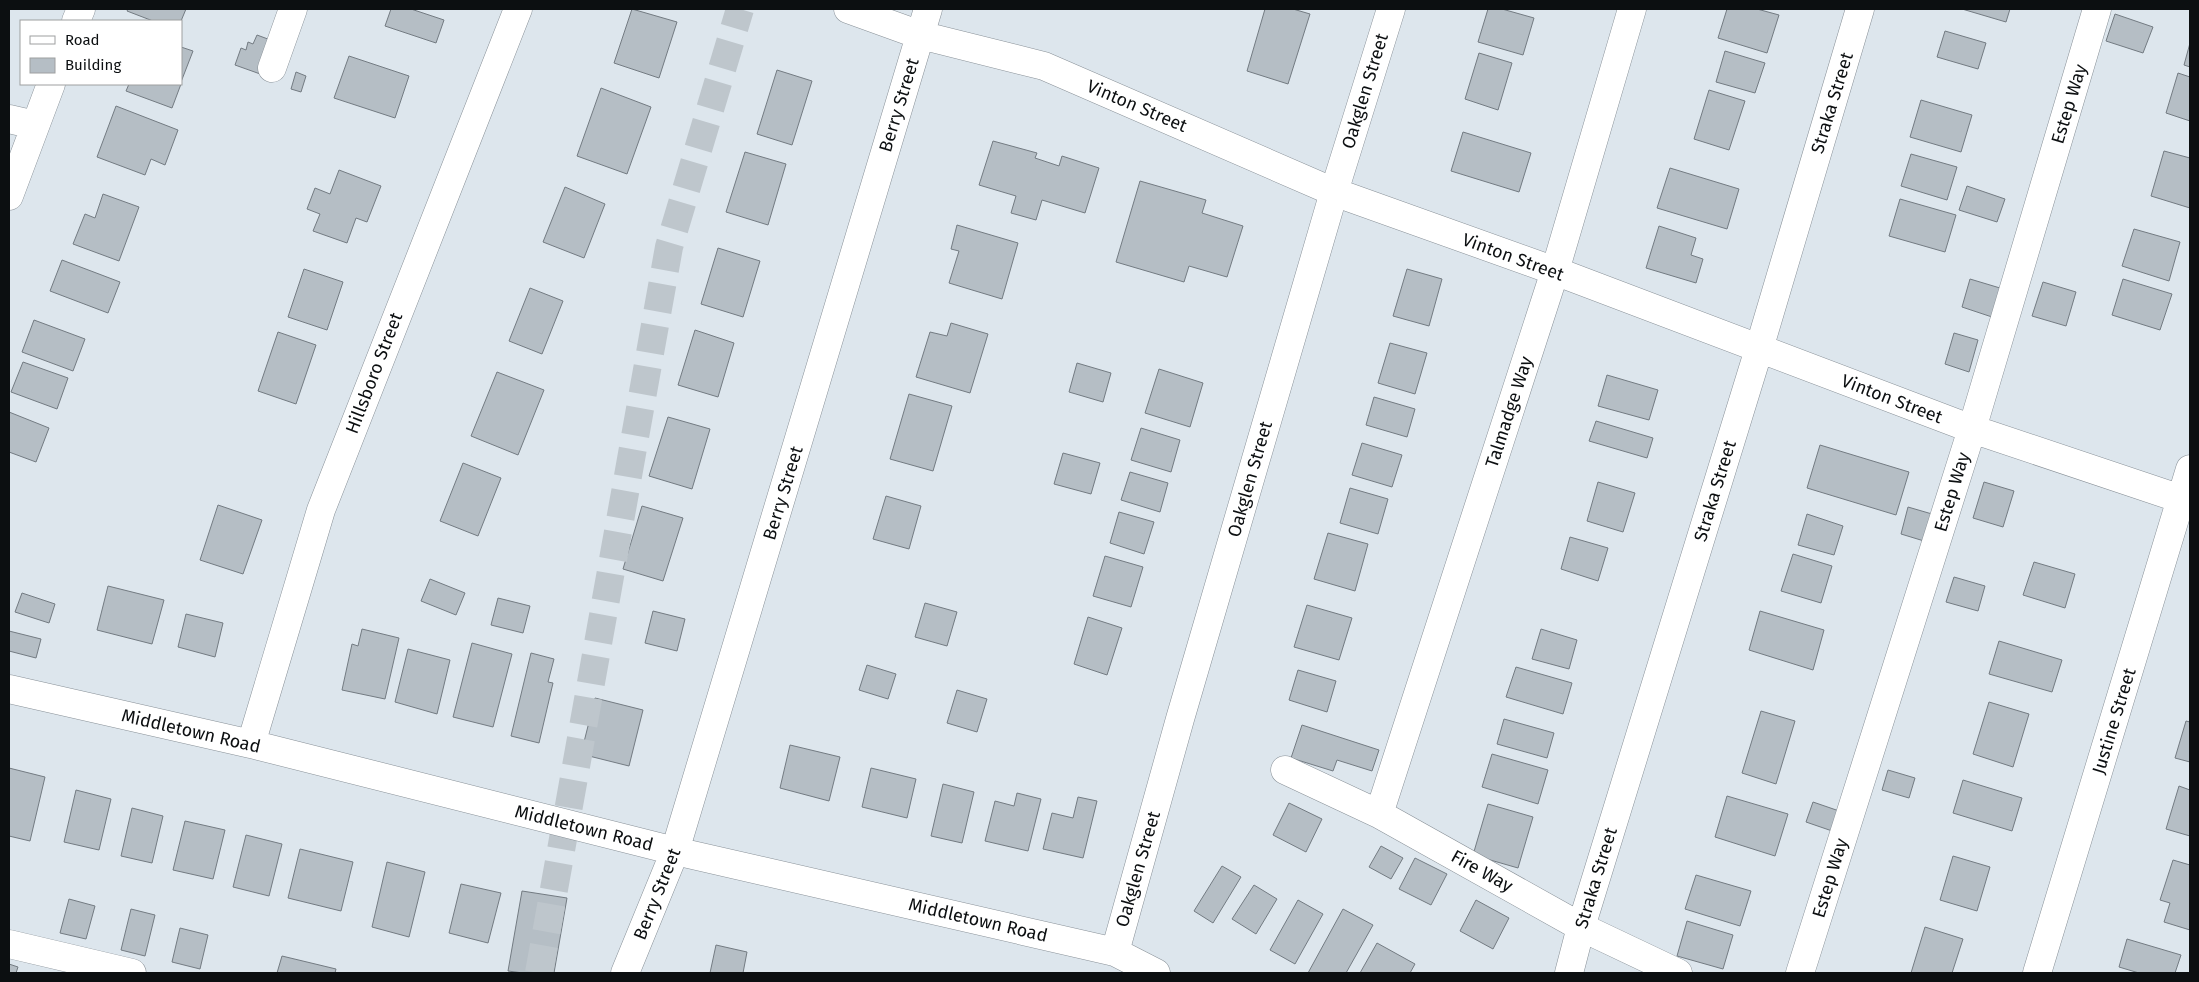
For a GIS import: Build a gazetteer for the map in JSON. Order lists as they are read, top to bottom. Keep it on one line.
{"streets":{"street":["Oakglen Street","Straka Street","Estep Way","Berry Street","Vinton Street","Hillsboro Street","Talmadge Way","Justine Street","Middletown Road","Fire Way"]},"crossings":[["Oakglen Street","Vinton Street"],["Oakglen Street","Middletown Road"],["Straka Street","Vinton Street"],["Straka Street","Fire Way"],["Estep Way","Vinton Street"],["Berry Street","Vinton Street"],["Berry Street","Middletown Road"],["Vinton Street","Talmadge Way"],["Vinton Street","Justine Street"],["Hillsboro Street","Middletown Road"],["Talmadge Way","Fire Way"]],"legend":["Road","Building"]}
